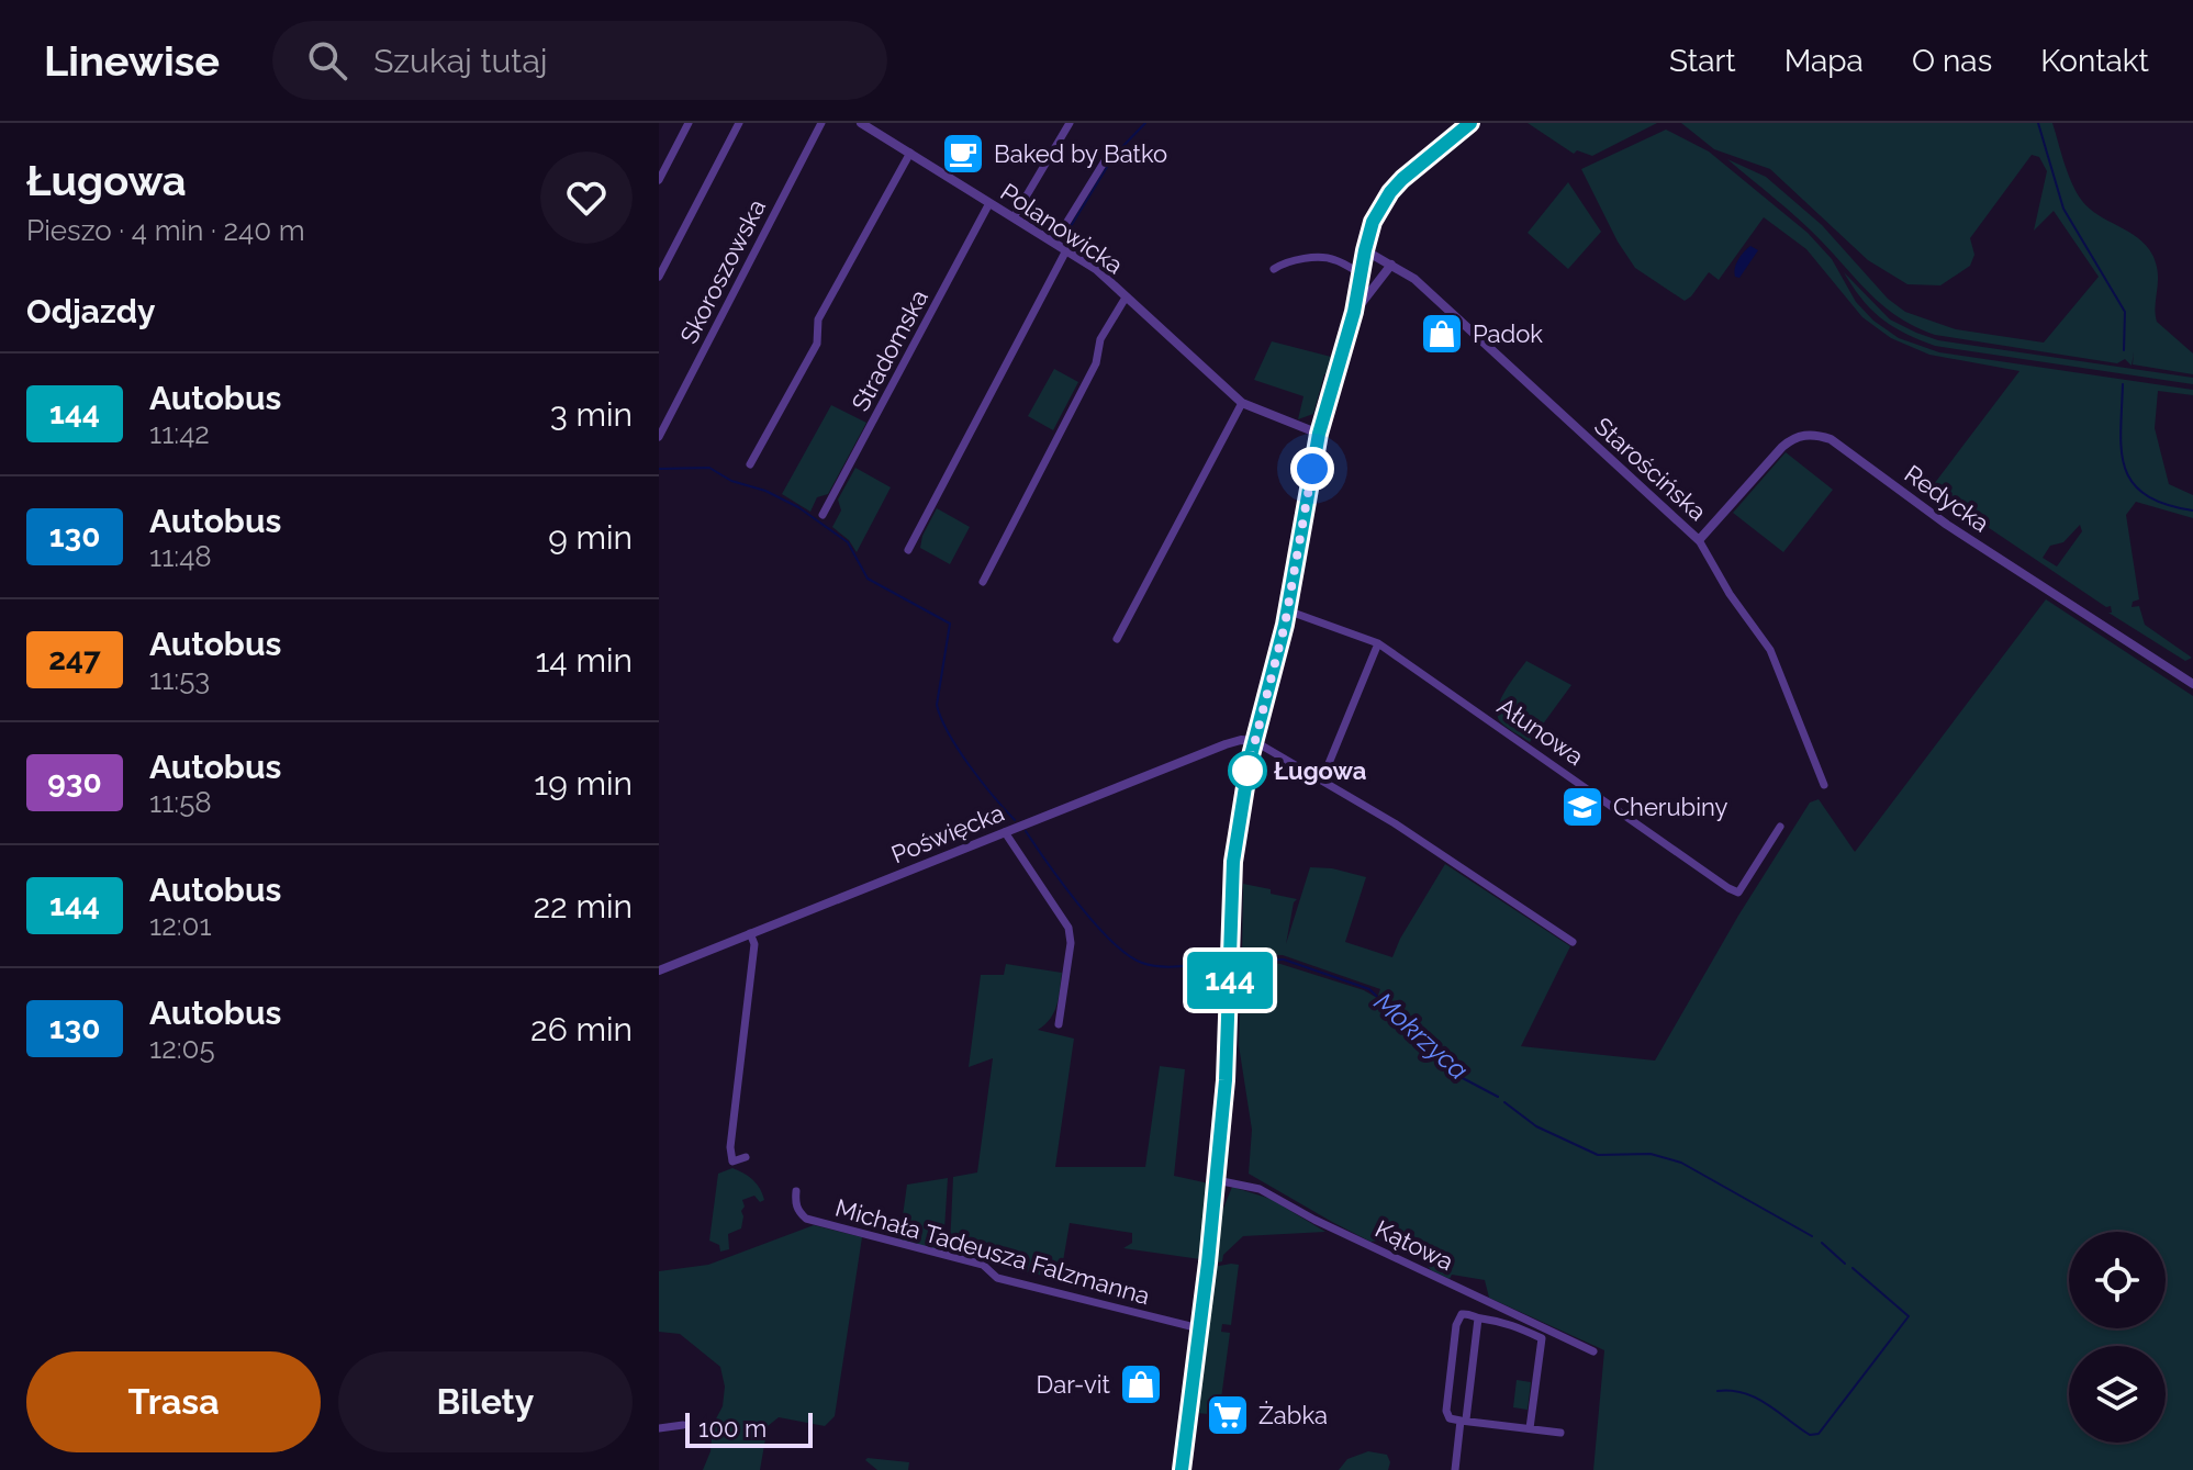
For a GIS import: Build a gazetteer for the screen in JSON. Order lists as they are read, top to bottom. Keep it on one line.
{"streets":{"street":["Polanowicka","Skoroszowska","Stradomska","Starościńska","Redycka","Ałunowa","Poświęcka","Kątowa","Michała Tadeusza Falzmanna"]},"crossings":[["Polanowicka","Stradomska"],["Starościńska","Redycka"]],"water":["Mokrzyca"],"places":{"cafe":["Baked by Batko"],"shop":["Padok","Dar-vit"],"other":["Ługowa"],"school or university":["Cherubiny"],"supermarket":["Żabka"]},"lines":["bus line 144"],"scale_bar":"100 m","page":{"header":"Linewise","search":"Szukaj tutaj","nav":["Start","Mapa","O nas","Kontakt"],"heading":[["Ługowa","Pieszo · 4 min · 240 m"],"Odjazdy"],"on_map":"144","list":[{"mark":"144","name":"Autobus","note":"11:42","value":"3 min"},{"mark":"130","name":"Autobus","note":"11:48","value":"9 min"},{"mark":"247","name":"Autobus","note":"11:53","value":"14 min"},{"mark":"930","name":"Autobus","note":"11:58","value":"19 min"},{"mark":"144","name":"Autobus","note":"12:01","value":"22 min"},{"mark":"130","name":"Autobus","note":"12:05","value":"26 min"}],"buttons":["Trasa","Bilety"],"scale":"100 m"}}
